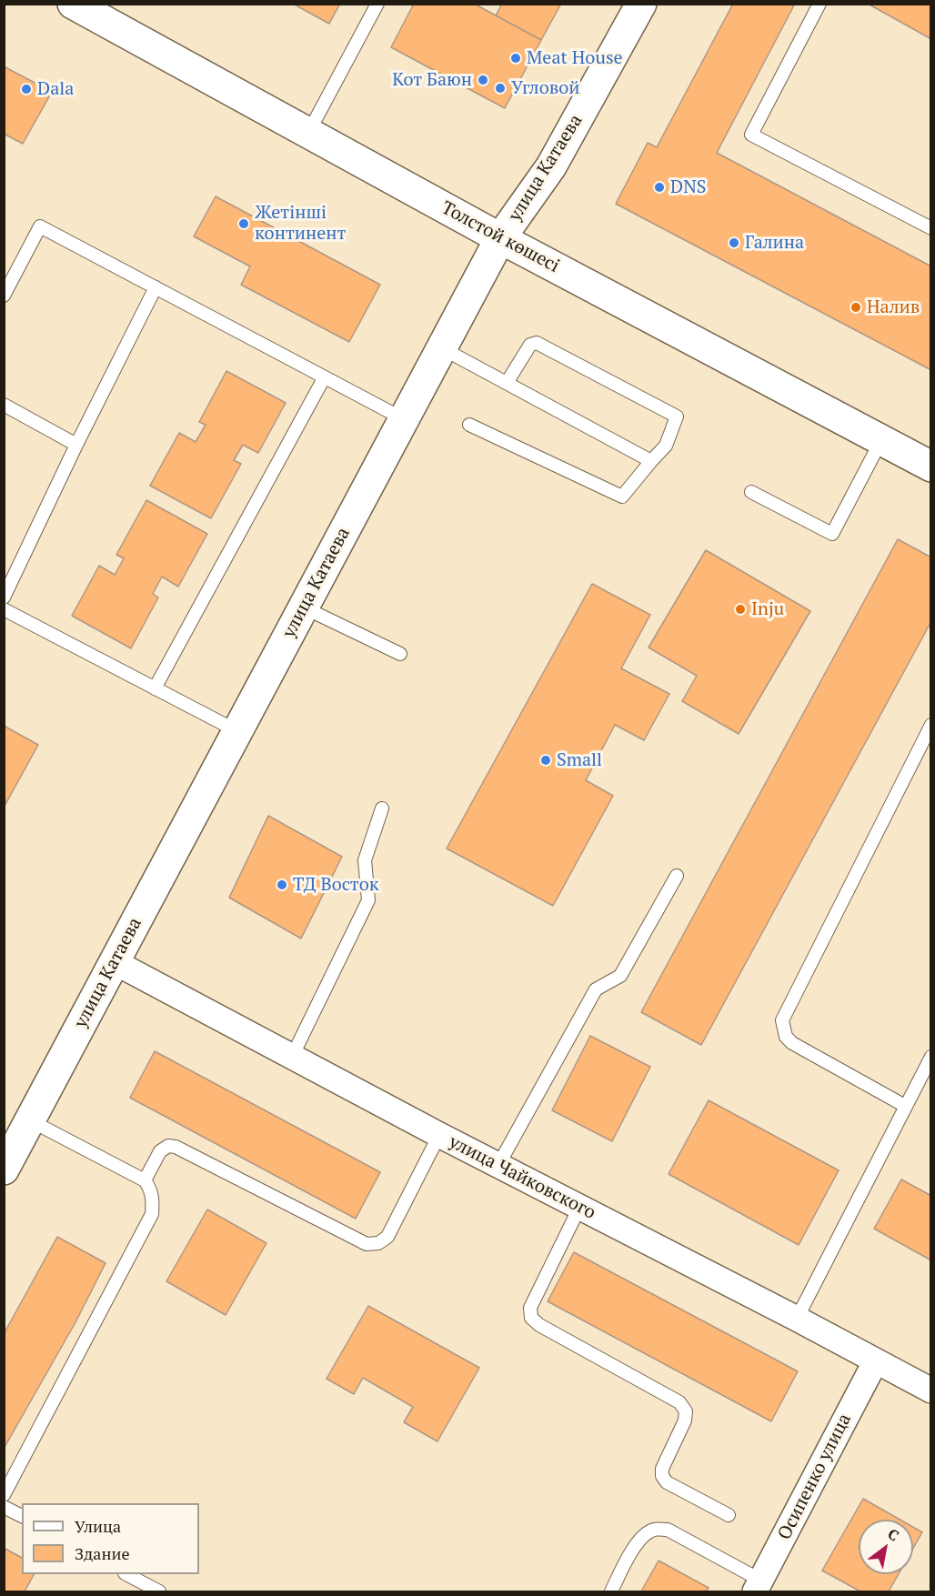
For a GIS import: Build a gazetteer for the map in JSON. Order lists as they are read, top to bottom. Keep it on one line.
{"streets":{"street":["улица Катаева","Толстой көшесі","улица Чайковского","Осипенко улица"]},"crossings":[["улица Катаева","Толстой көшесі"],["улица Катаева","улица Чайковского"],["улица Чайковского","Осипенко улица"]],"places":["Meat House","Кот Баюн","Угловой","Dala","DNS","Жетінші континент","Галина","Налив","Inju","Small","ТД Восток"],"legend":["Улица","Здание"],"north":"top right"}
